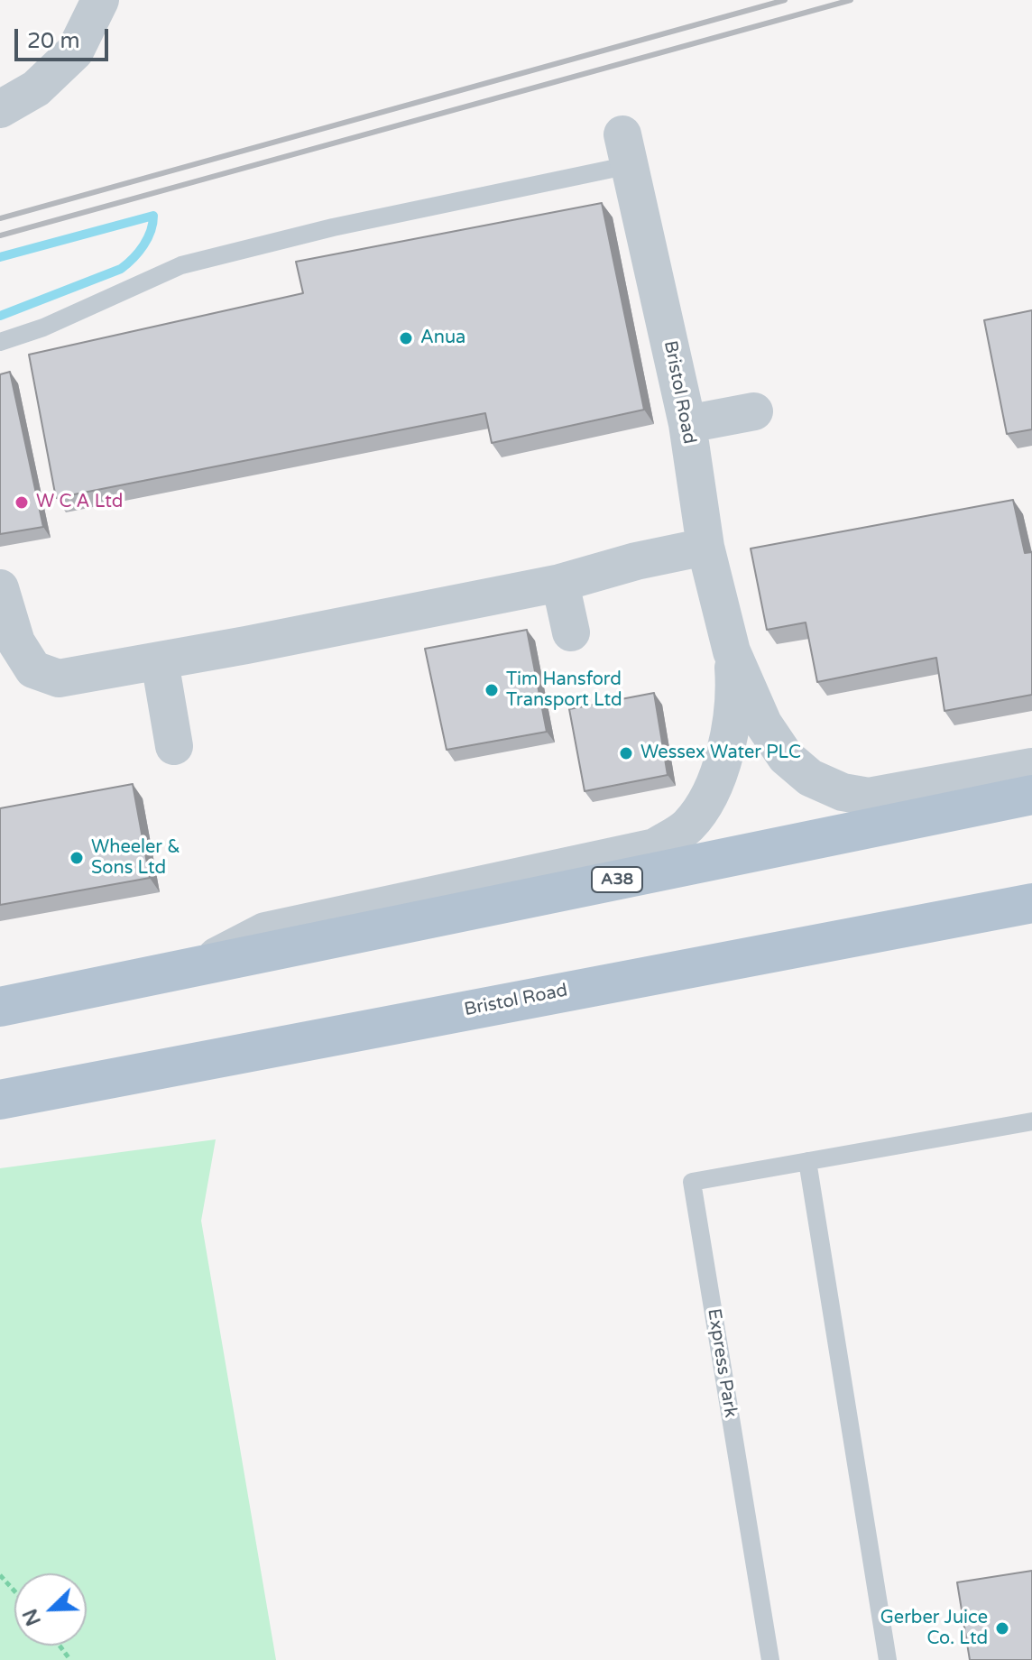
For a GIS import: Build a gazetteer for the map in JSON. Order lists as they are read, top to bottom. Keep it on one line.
{"streets":{"main road":["Bristol Road","A38"],"lane":["Express Park"]},"places":["Anua","W C A Ltd","Tim Hansford Transport Ltd","Wessex Water PLC","Wheeler & Sons Ltd","Gerber Juice Co. Ltd"],"scale_bar":"20 m","north":"bottom left"}
